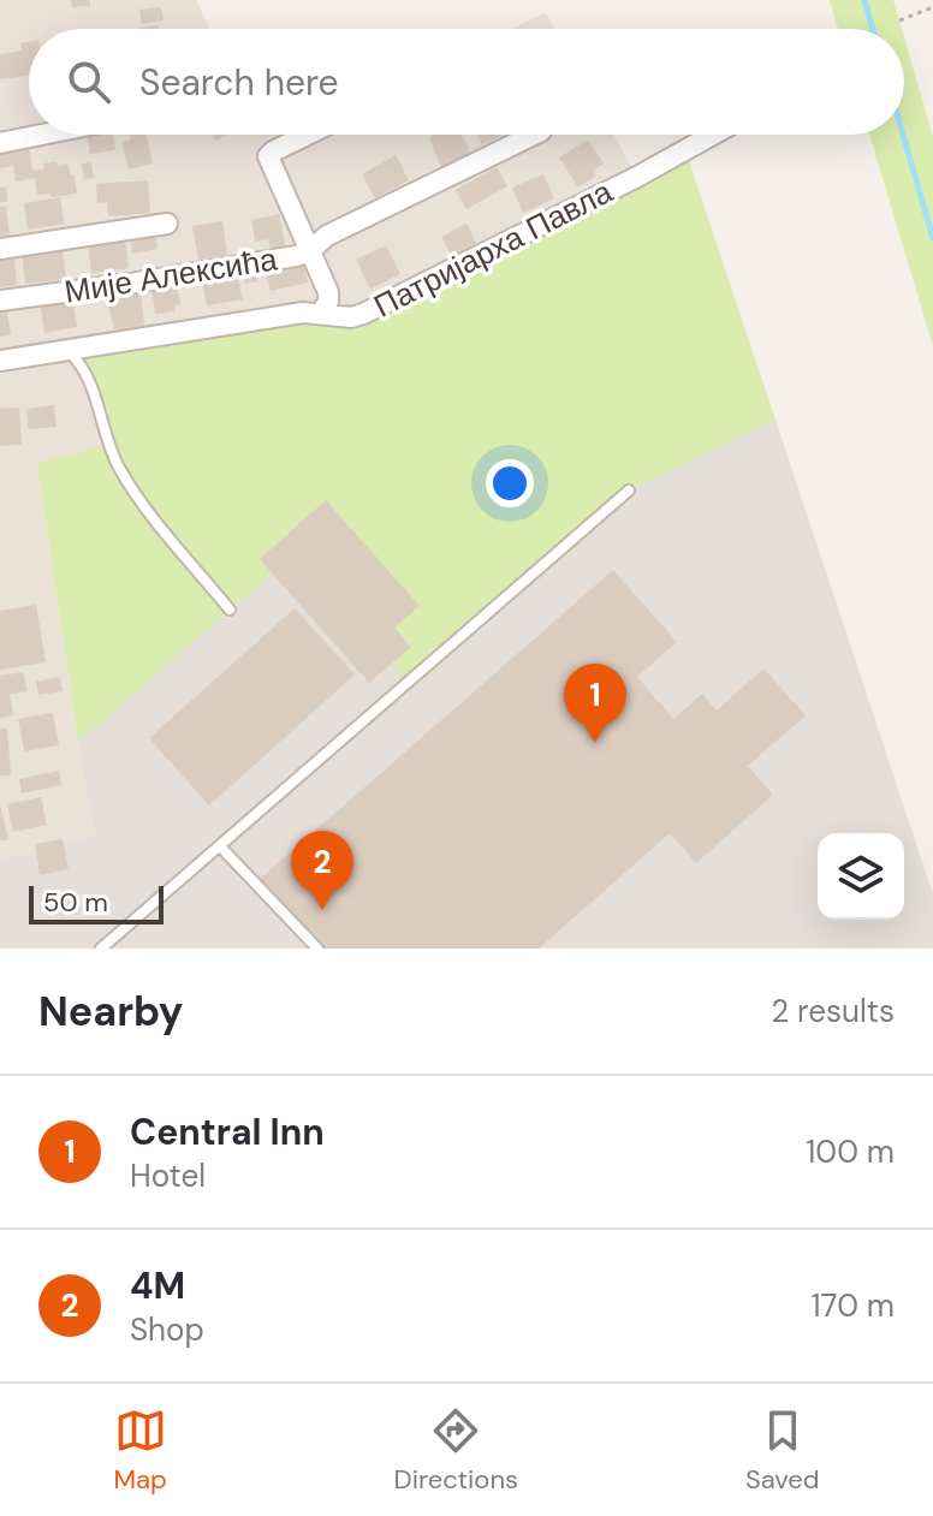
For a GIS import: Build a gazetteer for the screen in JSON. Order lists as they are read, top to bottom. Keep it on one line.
{"streets":{"street":["Патријарха Павла","Мије Алексића"]},"scale_bar":"50 m","page":{"search":"Search here","pins":["1","2"],"scale":"50 m","heading":["Nearby","2 results"],"list":[{"mark":"1","name":"Central Inn","note":"Hotel","value":"100 m"},{"mark":"2","name":"4M","note":"Shop","value":"170 m"}],"nav":["Map","Directions","Saved"]}}
